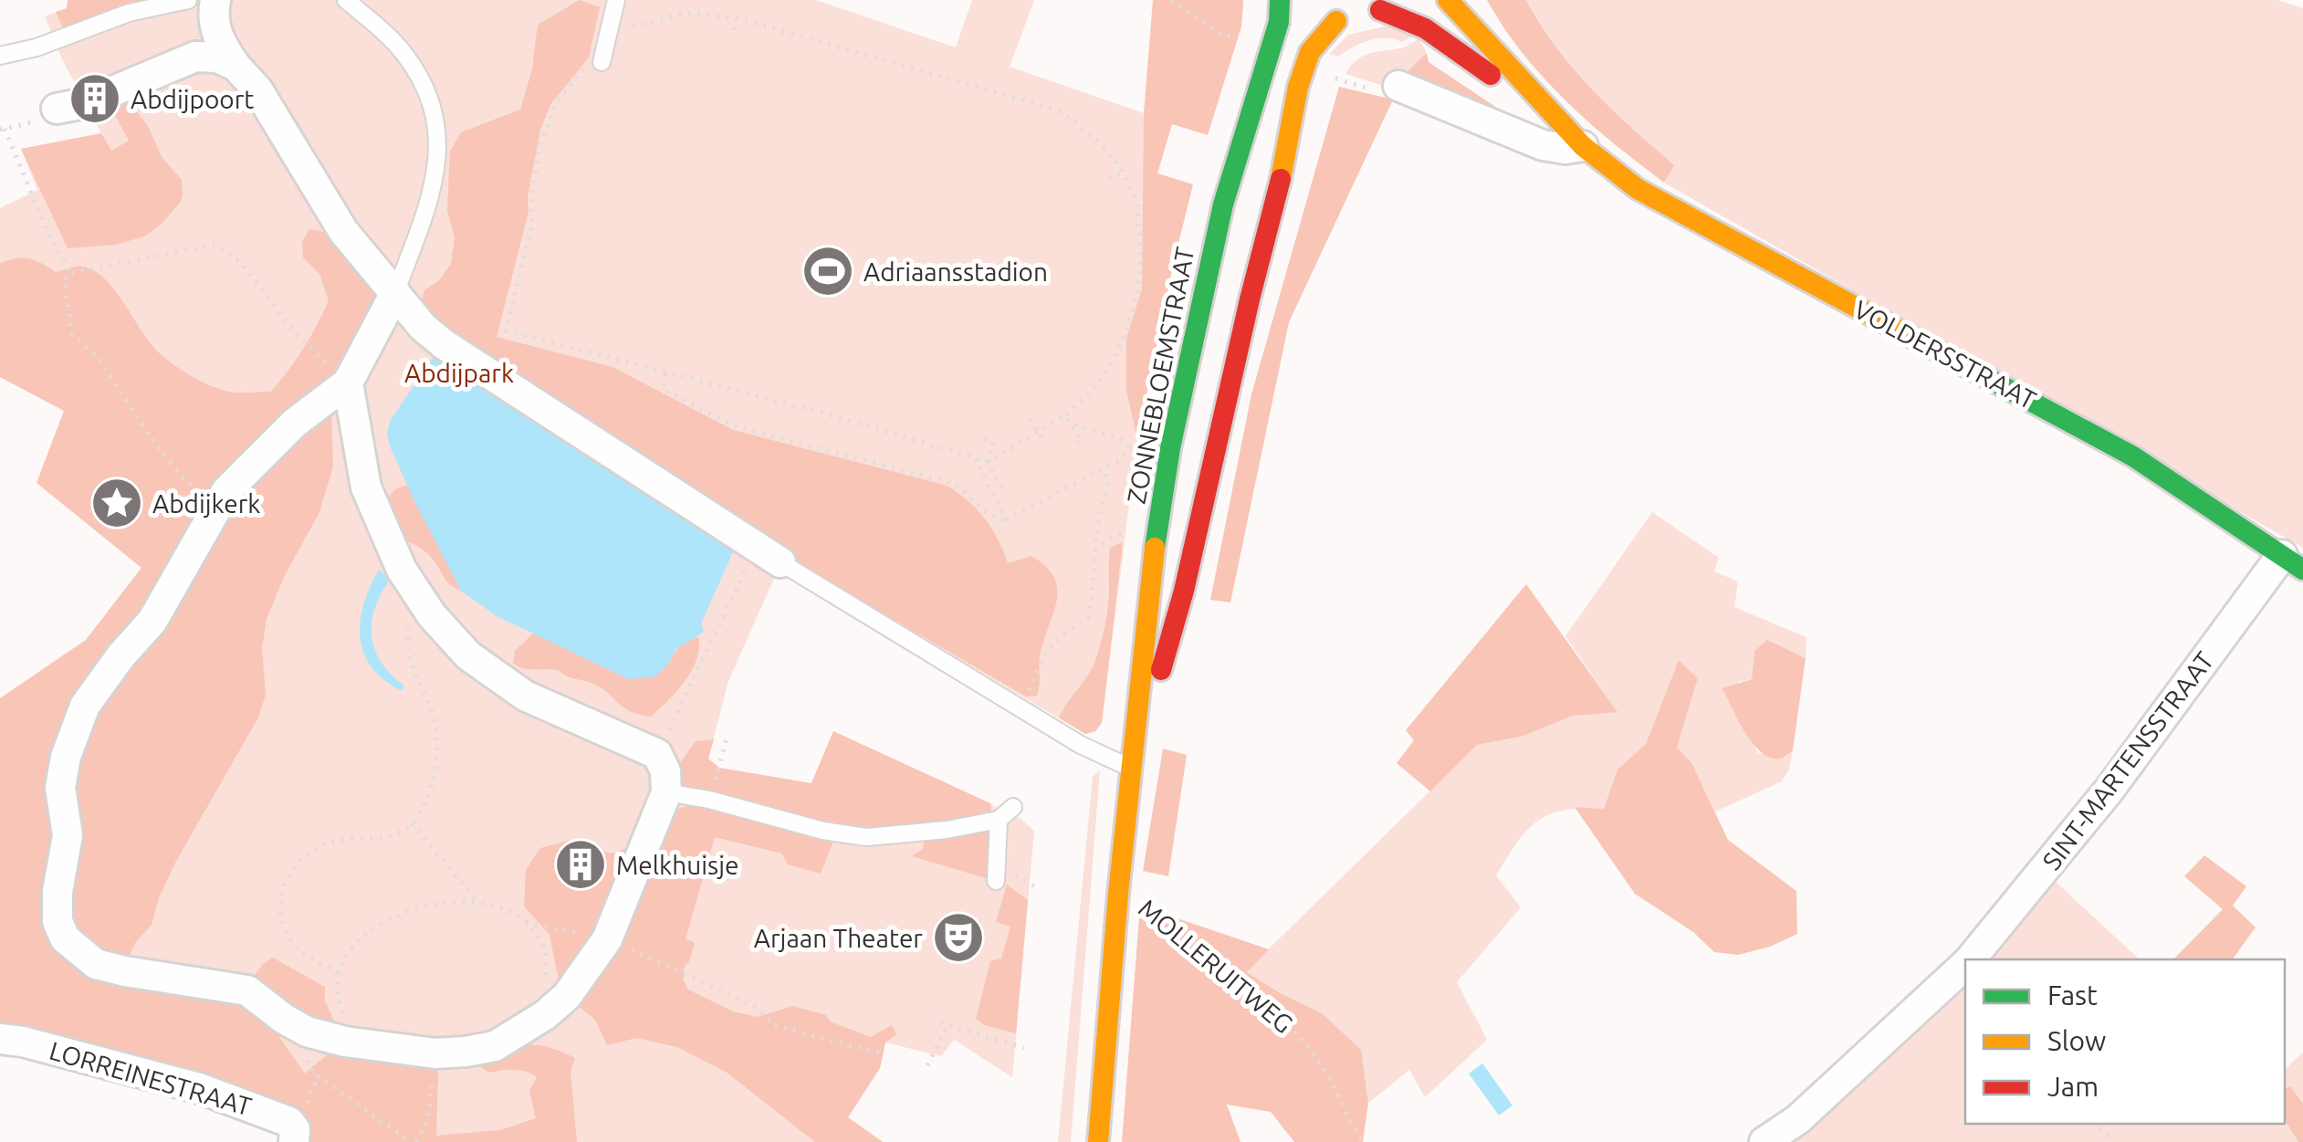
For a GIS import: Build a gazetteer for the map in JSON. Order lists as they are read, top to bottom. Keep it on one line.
{"streets":{"main road":["VOLDERSSTRAAT","ZONNEBLOEMSTRAAT"],"street":["SINT-MARTENSSTRAAT","LORREINESTRAAT"],"path":["MOLLERUITWEG"]},"crossings":[["VOLDERSSTRAAT","ZONNEBLOEMSTRAAT"],["VOLDERSSTRAAT","SINT-MARTENSSTRAAT"],["ZONNEBLOEMSTRAAT","MOLLERUITWEG"]],"parks":["Abdijpark"],"places":{"building":["Abdijpoort","Melkhuisje"],"sports":["Adriaansstadion"],"place":["Abdijkerk"],"theatre":["Arjaan Theater"]},"legend":["Fast","Slow","Jam"]}
